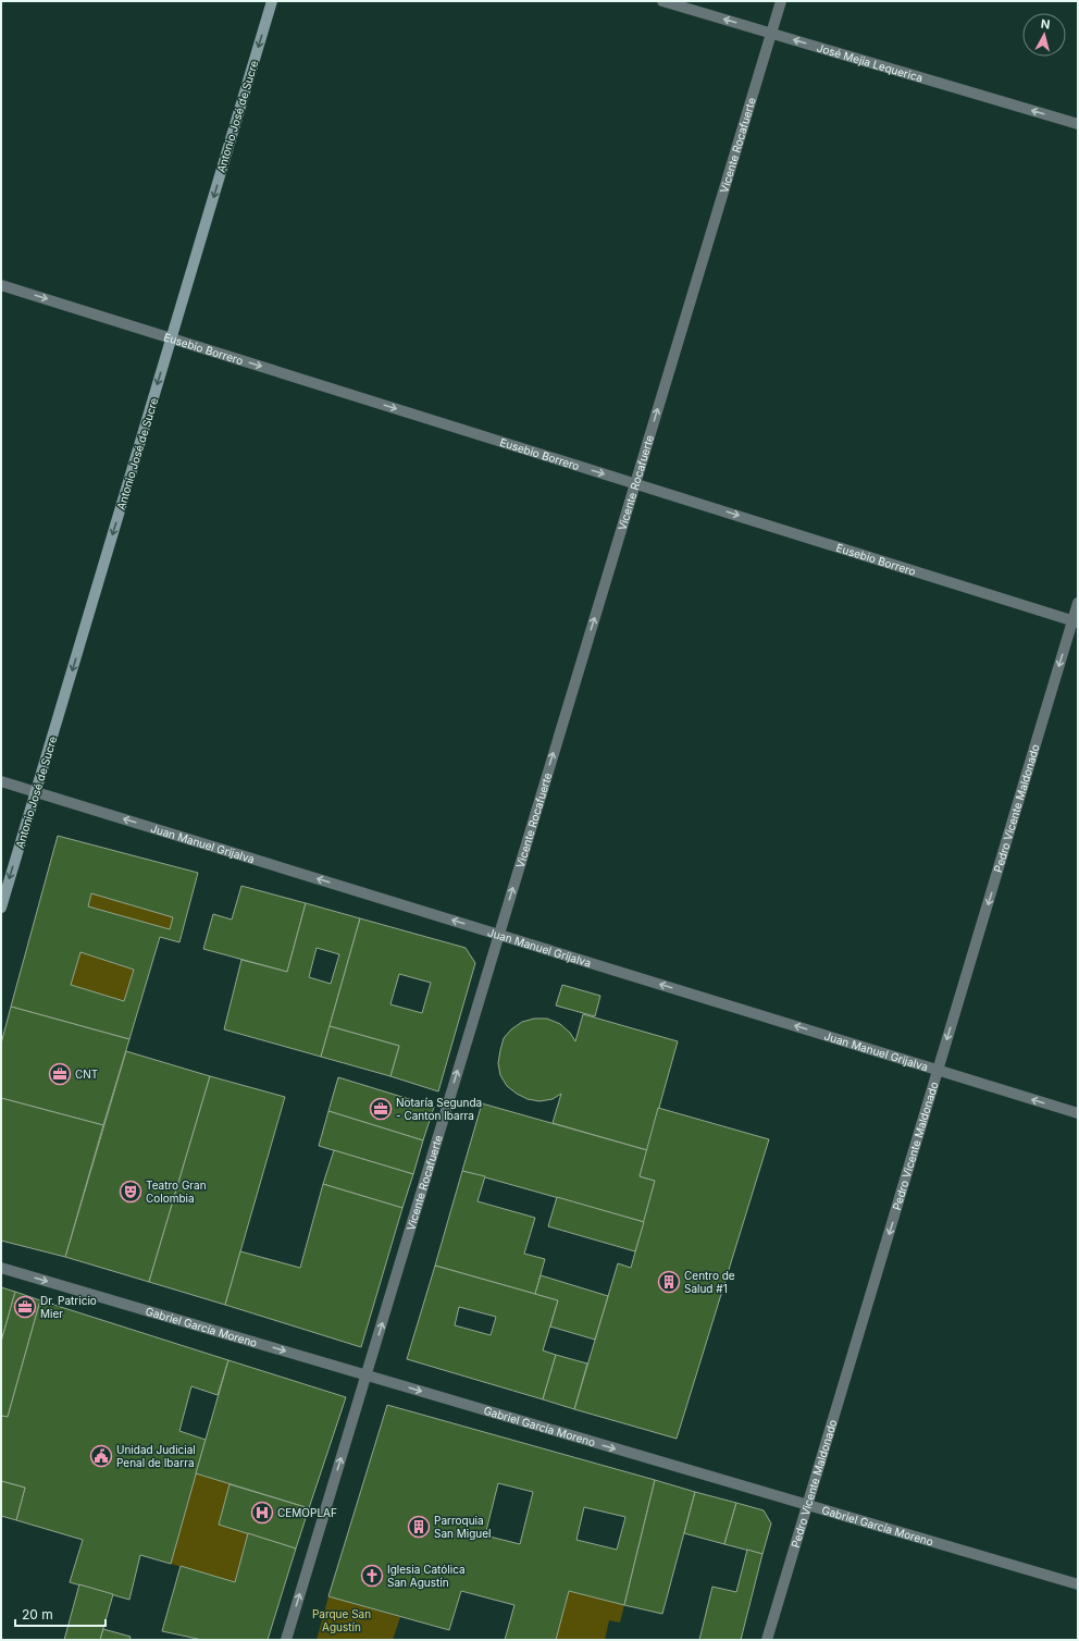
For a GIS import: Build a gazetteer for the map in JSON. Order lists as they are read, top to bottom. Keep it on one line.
{"streets":{"street":["José Mejia Lequerica","Antonio José de Sucre","Vicente Rocafuerte","Eusebio Borrero","Pedro Vicente Maldonado","Juan Manuel Grijalva","Gabriel García Moreno"]},"crossings":[["José Mejia Lequerica","Vicente Rocafuerte"],["Antonio José de Sucre","Eusebio Borrero"],["Antonio José de Sucre","Juan Manuel Grijalva"],["Vicente Rocafuerte","Eusebio Borrero"],["Vicente Rocafuerte","Juan Manuel Grijalva"],["Vicente Rocafuerte","Gabriel García Moreno"],["Eusebio Borrero","Pedro Vicente Maldonado"],["Pedro Vicente Maldonado","Juan Manuel Grijalva"],["Pedro Vicente Maldonado","Gabriel García Moreno"]],"one_way":["José Mejia Lequerica","Antonio José de Sucre","Vicente Rocafuerte","Eusebio Borrero","Pedro Vicente Maldonado","Juan Manuel Grijalva","Gabriel García Moreno"],"parks":["Parque San Agustín"],"places":{"office":["CNT","Notaría Segunda - Canton Ibarra","Dr. Patricio Mier"],"theatre":["Teatro Gran Colombia"],"building":["Centro de Salud #1","Parroquia San Miguel"],"public building":["Unidad Judicial Penal de Ibarra"],"hospital":["CEMOPLAF"],"church":["Iglesia Católica San Agustín"]},"scale_bar":"20 m","north":"top"}
